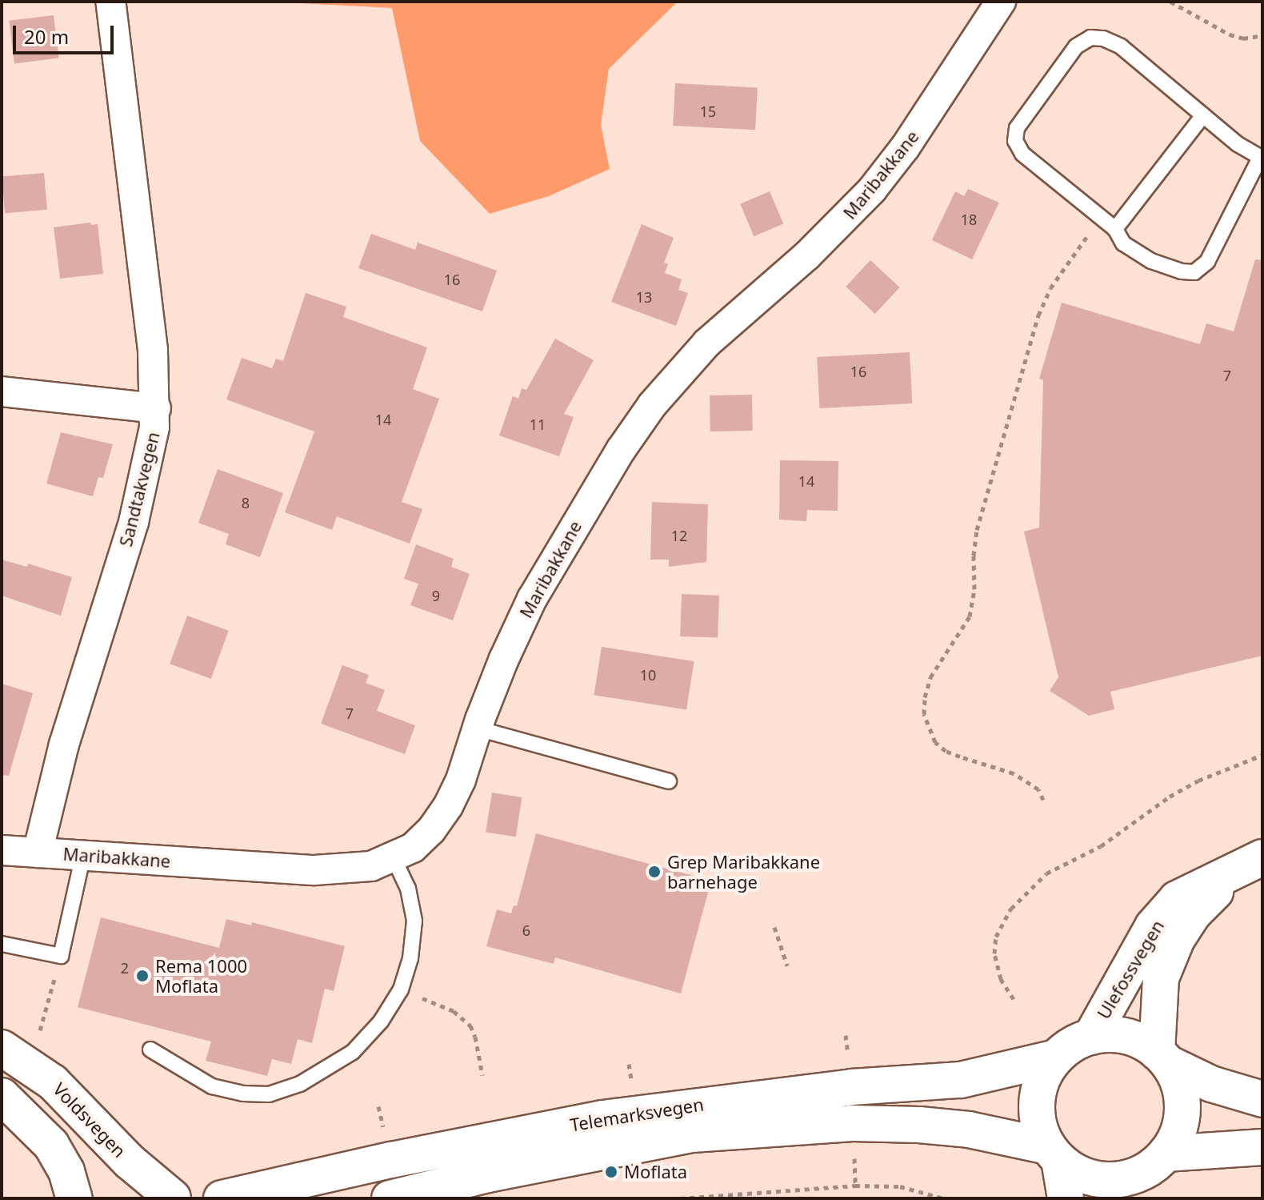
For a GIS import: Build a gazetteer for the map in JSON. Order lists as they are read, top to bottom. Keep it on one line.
{"streets":{"main road":["Ulefossvegen","Telemarksvegen","Voldsvegen"],"street":["Maribakkane","Sandtakvegen"]},"crossings":[["Maribakkane","Sandtakvegen"],["Ulefossvegen","Telemarksvegen"]],"places":["Grep Maribakkane barnehage","Rema 1000 Moflata","Moflata"],"house_numbers":["15","18","16","13","16","7","14","11","14","8","12","9","10","7","6","2"],"scale_bar":"20 m"}
